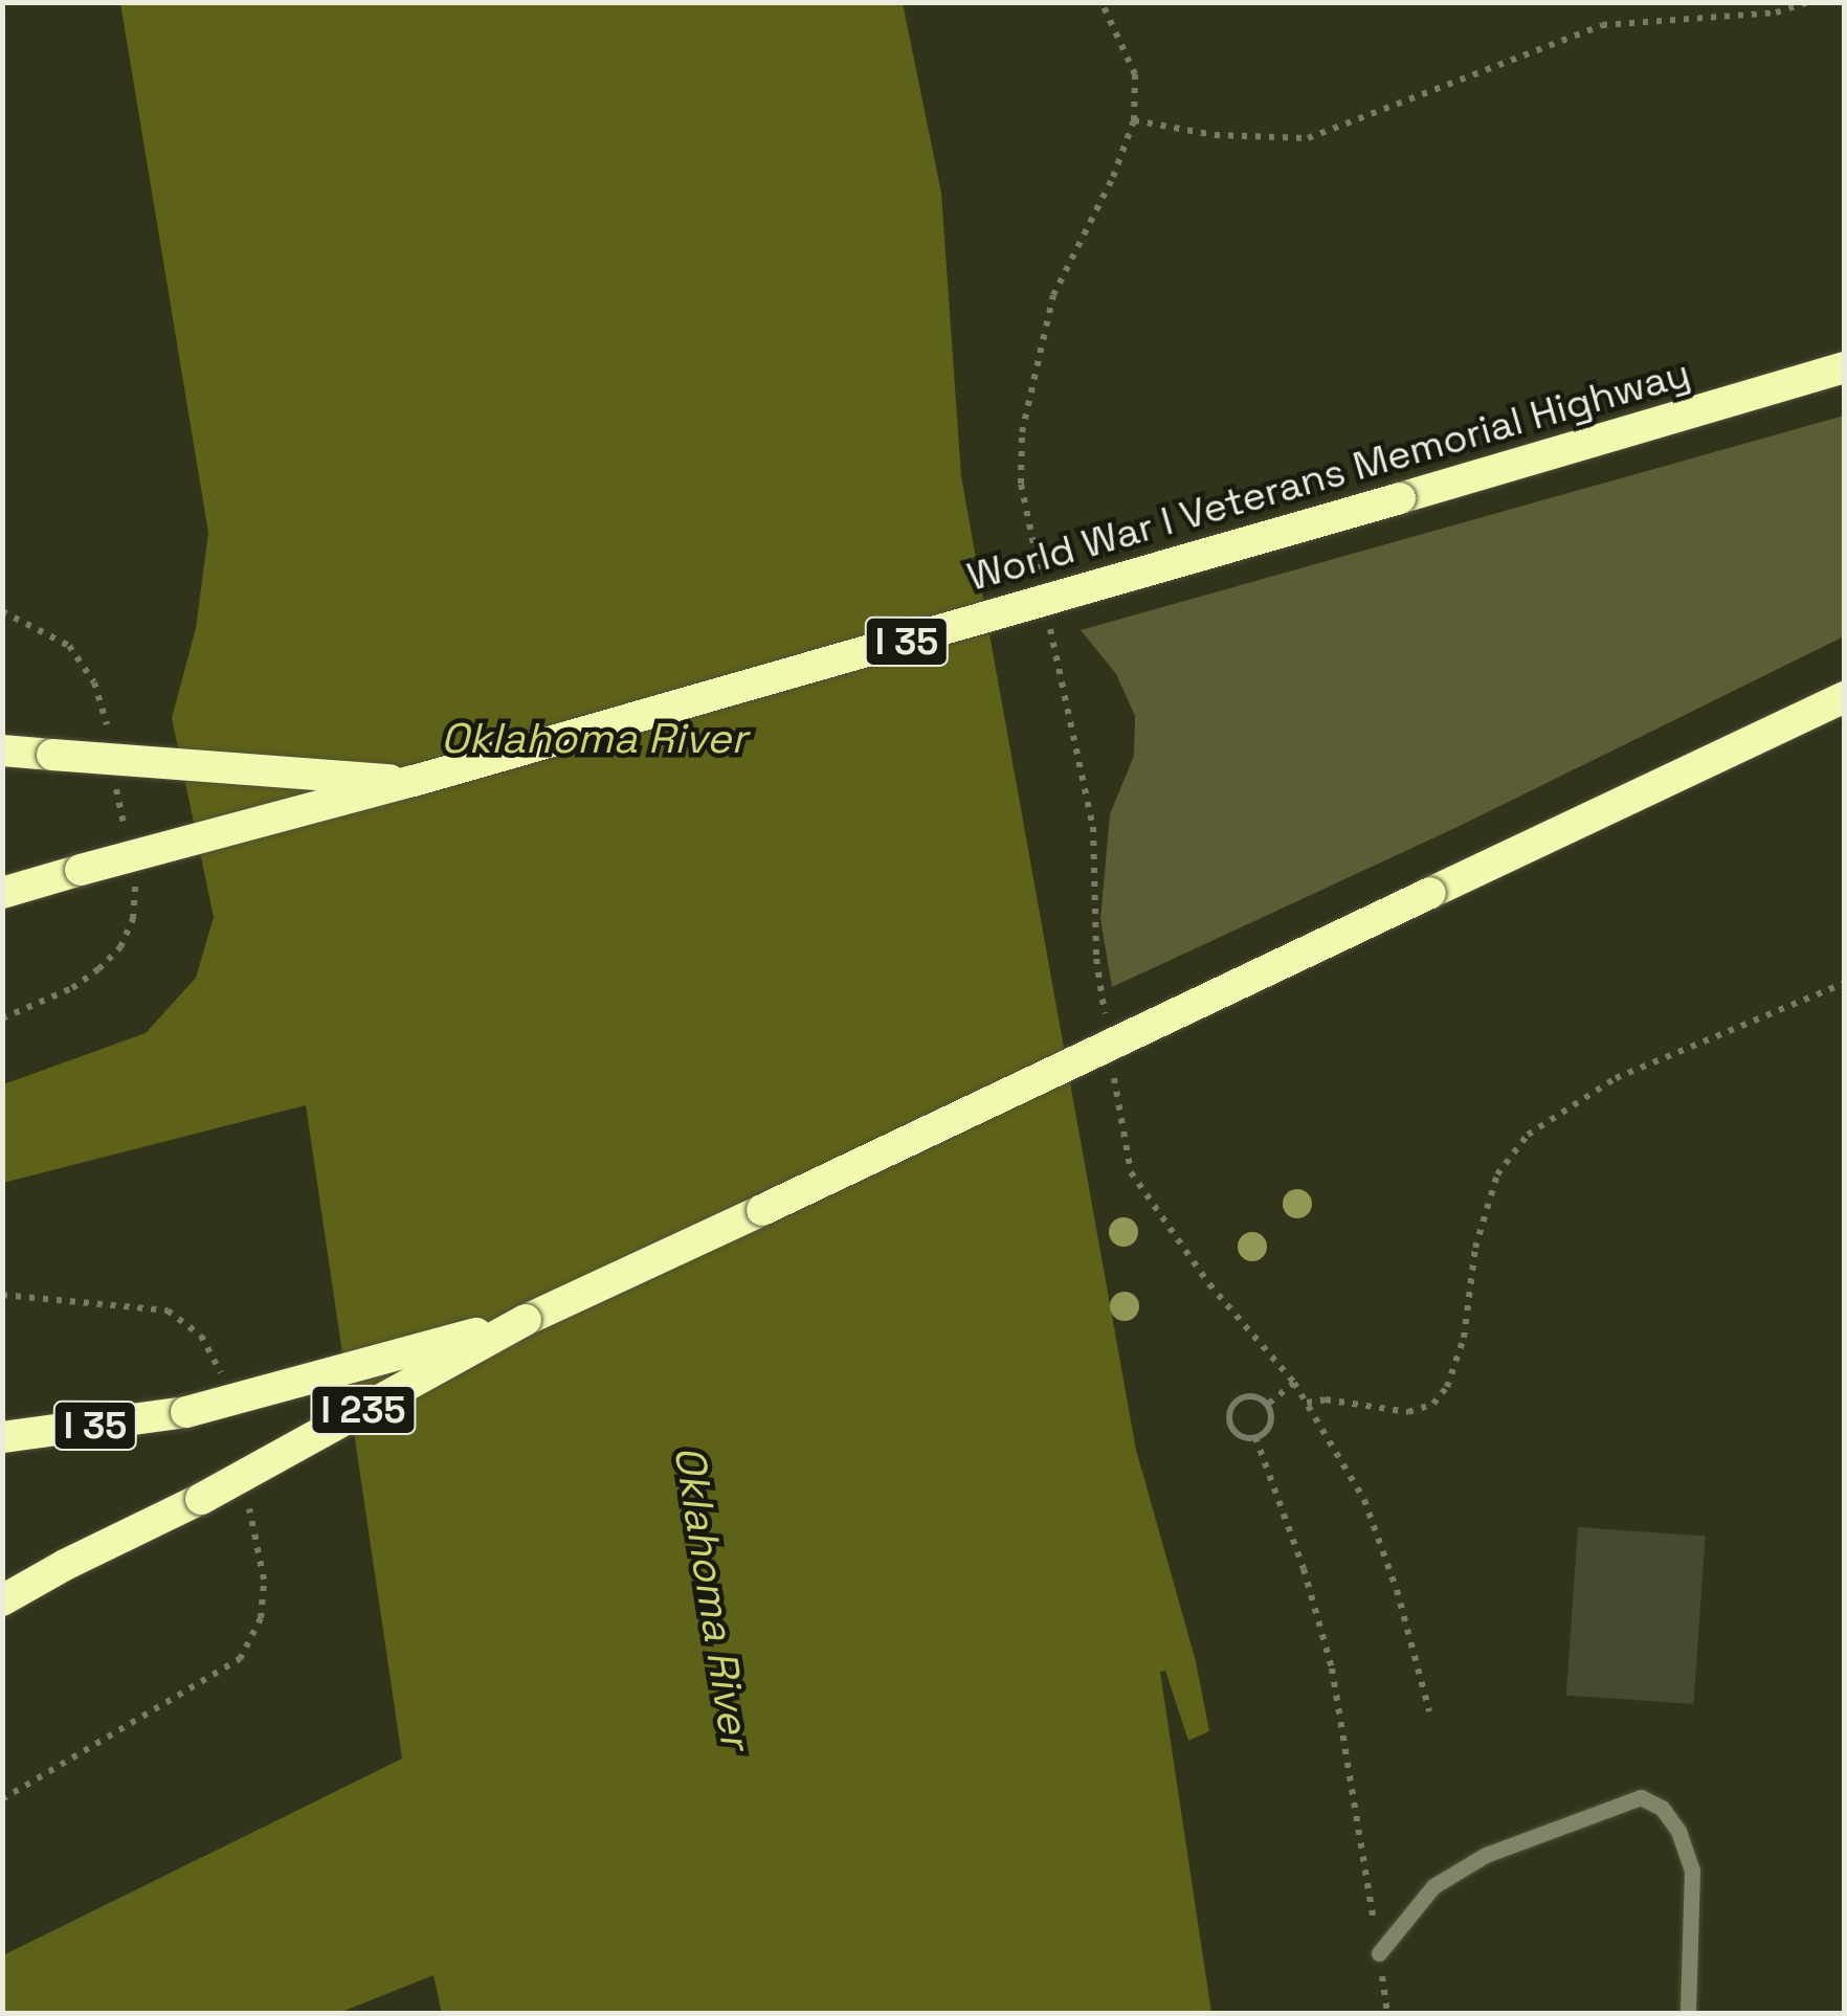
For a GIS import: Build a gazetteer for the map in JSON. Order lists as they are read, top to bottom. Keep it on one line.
{"streets":{"highway":["World War I Veterans Memorial Highway","I 35","I 235"]},"crossings":[["World War I Veterans Memorial Highway","I 35"],["I 35","I 235"]],"water":["Oklahoma River"]}
